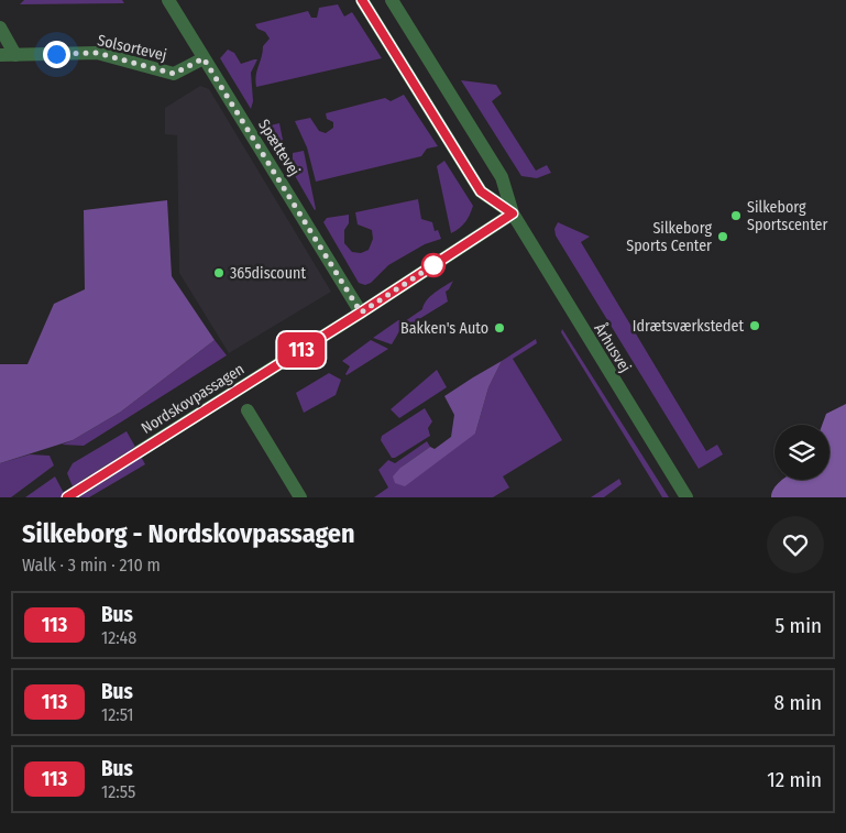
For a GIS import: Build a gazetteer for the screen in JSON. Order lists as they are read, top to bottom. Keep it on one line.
{"streets":{"street":["Solsortevej","Spættevej","Århusvej","Nordskovpassagen"]},"crossings":[["Solsortevej","Spættevej"],["Spættevej","Nordskovpassagen"],["Århusvej","Nordskovpassagen"]],"places":["Silkeborg Sportscenter","Silkeborg Sports Center","365discount","Idrætsværkstedet","Bakken's Auto"],"lines":["bus line 113"],"page":{"on_map":"113","heading":["Silkeborg - Nordskovpassagen","Walk · 3 min · 210 m"],"list":[{"mark":"113","name":"Bus","note":"12:48","value":"5 min"},{"mark":"113","name":"Bus","note":"12:51","value":"8 min"},{"mark":"113","name":"Bus","note":"12:55","value":"12 min"}]}}
